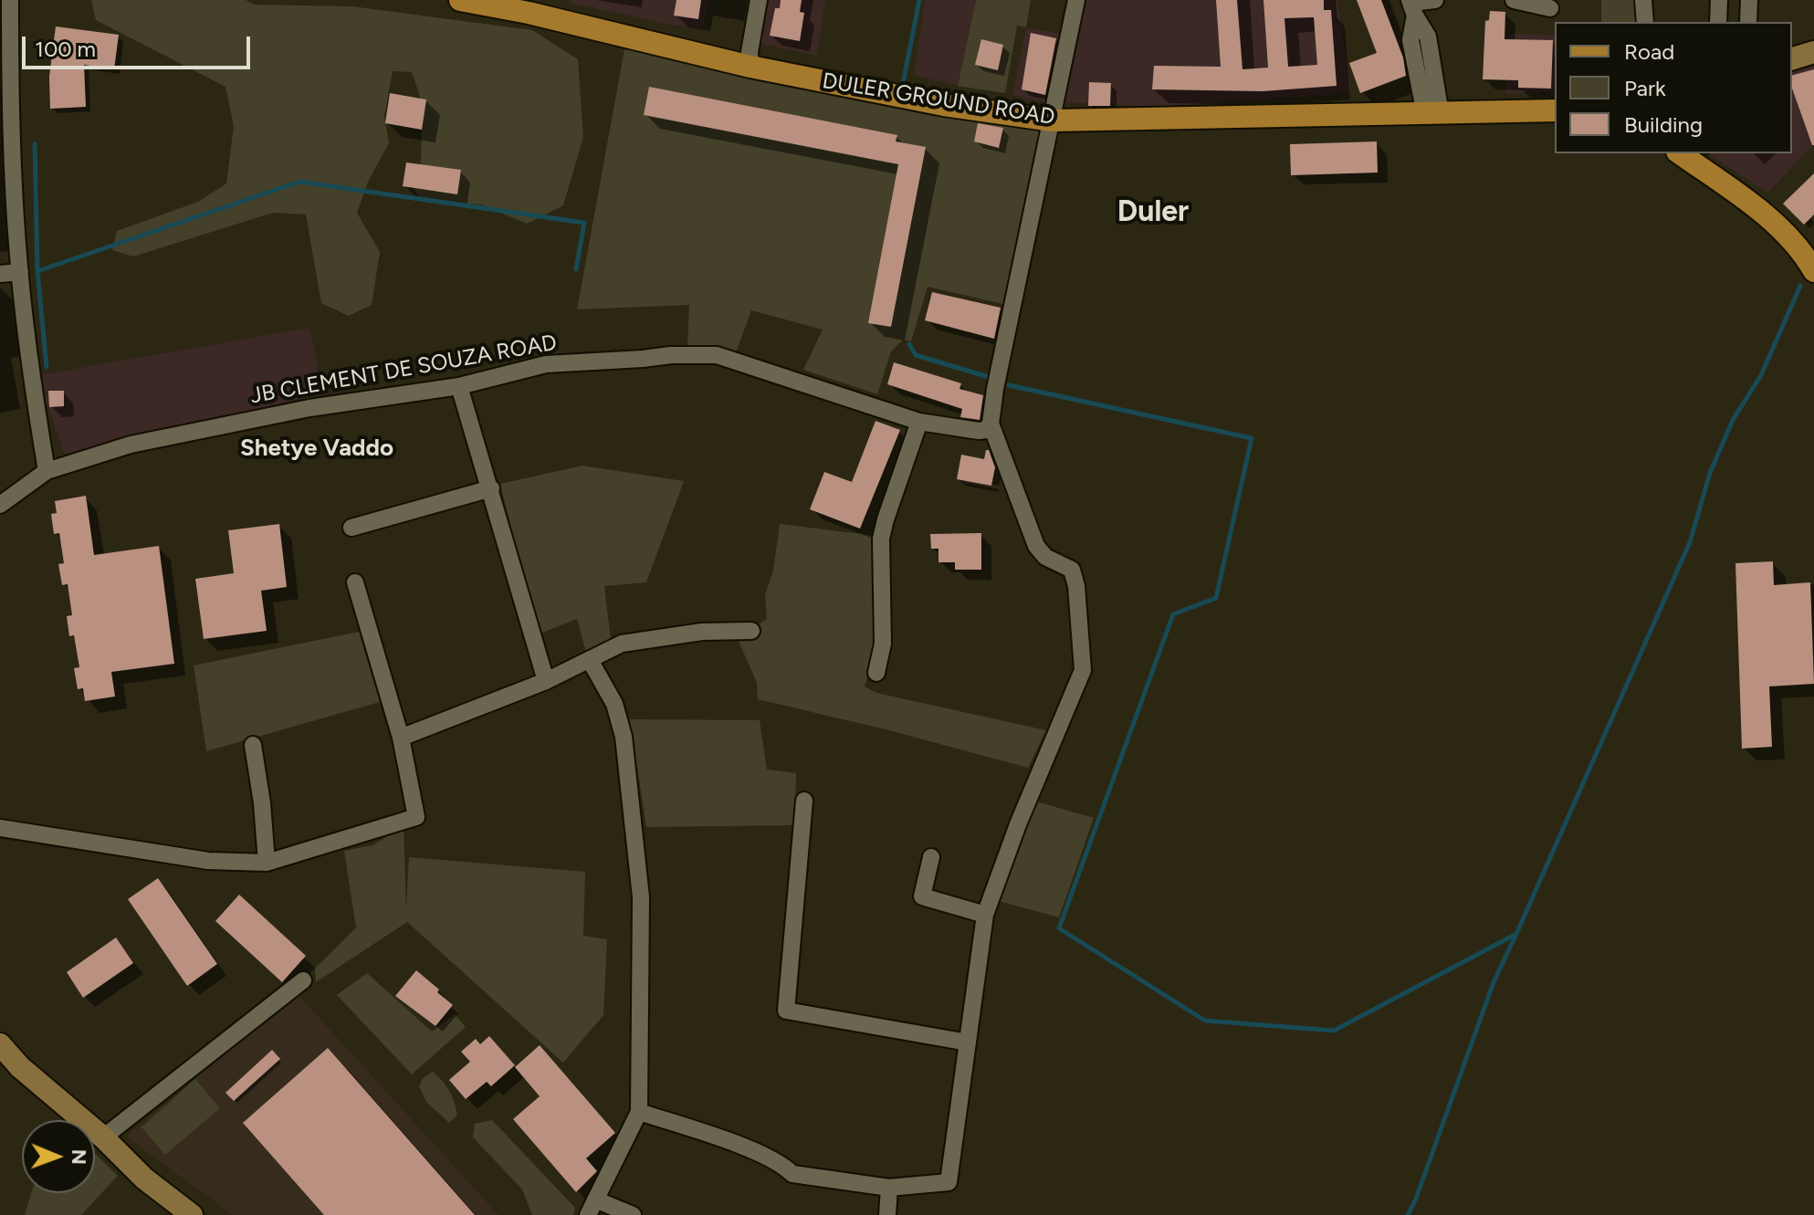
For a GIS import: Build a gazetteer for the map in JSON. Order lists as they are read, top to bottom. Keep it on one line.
{"streets":{"main road":["DULER GROUND ROAD"],"street":["JB CLEMENT DE SOUZA ROAD"]},"districts":["Duler","Shetye Vaddo"],"legend":["Road","Park","Building"],"scale_bar":"100 m","north":"right"}
